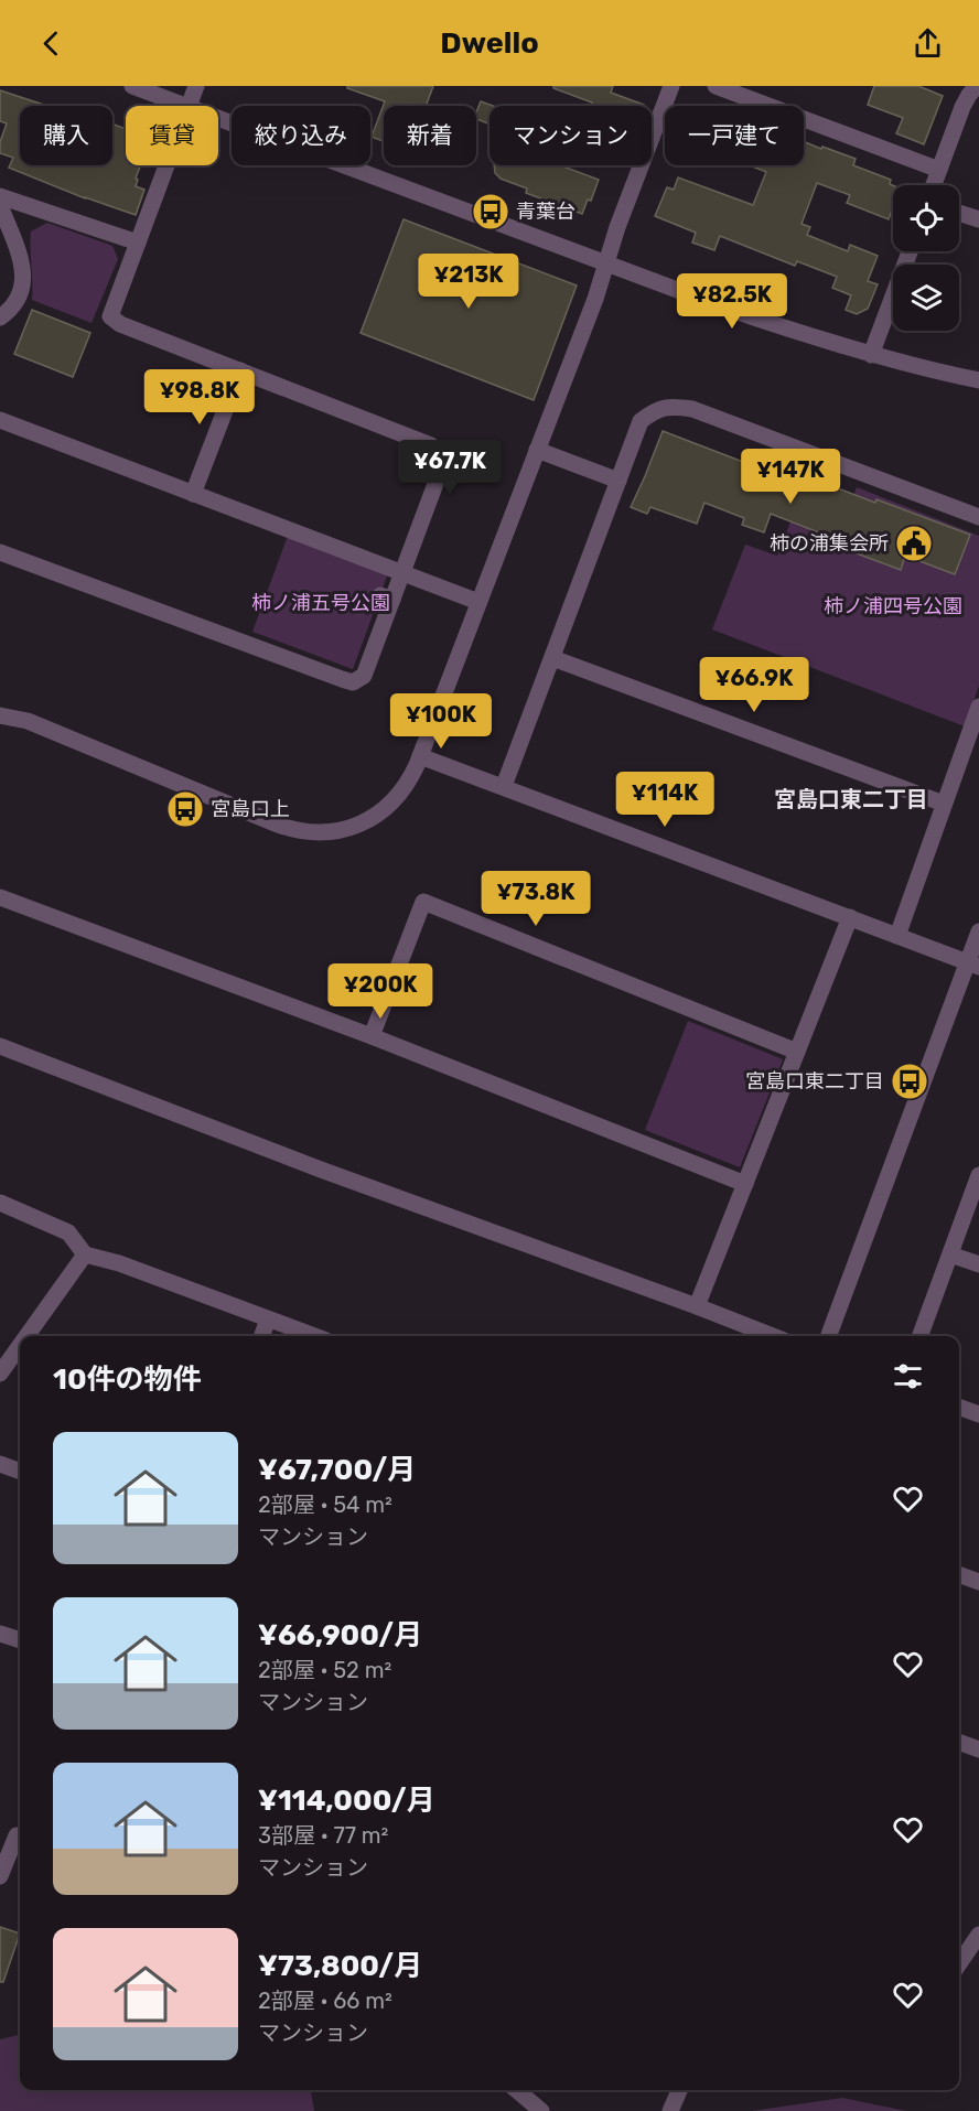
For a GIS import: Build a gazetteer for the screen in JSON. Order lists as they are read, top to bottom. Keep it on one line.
{"districts":["宮島口東二丁目"],"parks":["柿ノ浦五号公園","柿ノ浦四号公園"],"places":{"bus stop":["青葉台","宮島口上","宮島口東二丁目"],"public building":["柿の浦集会所"]},"page":{"header":"Dwello","chip":["購入","賃貸","絞り込み","新着","マンション","一戸建て"],"price":["¥213K","¥82.5K","¥98.8K","¥67.7K","¥147K","¥66.9K","¥100K","¥114K","¥73.8K","¥200K"],"heading":"10件の物件","list":[{"name":"¥67,700/月","note":"2部屋 · 54 m² · マンション"},{"name":"¥66,900/月","note":"2部屋 · 52 m² · マンション"},{"name":"¥114,000/月","note":"3部屋 · 77 m² · マンション"},{"name":"¥73,800/月","note":"2部屋 · 66 m² · マンション"}]}}
